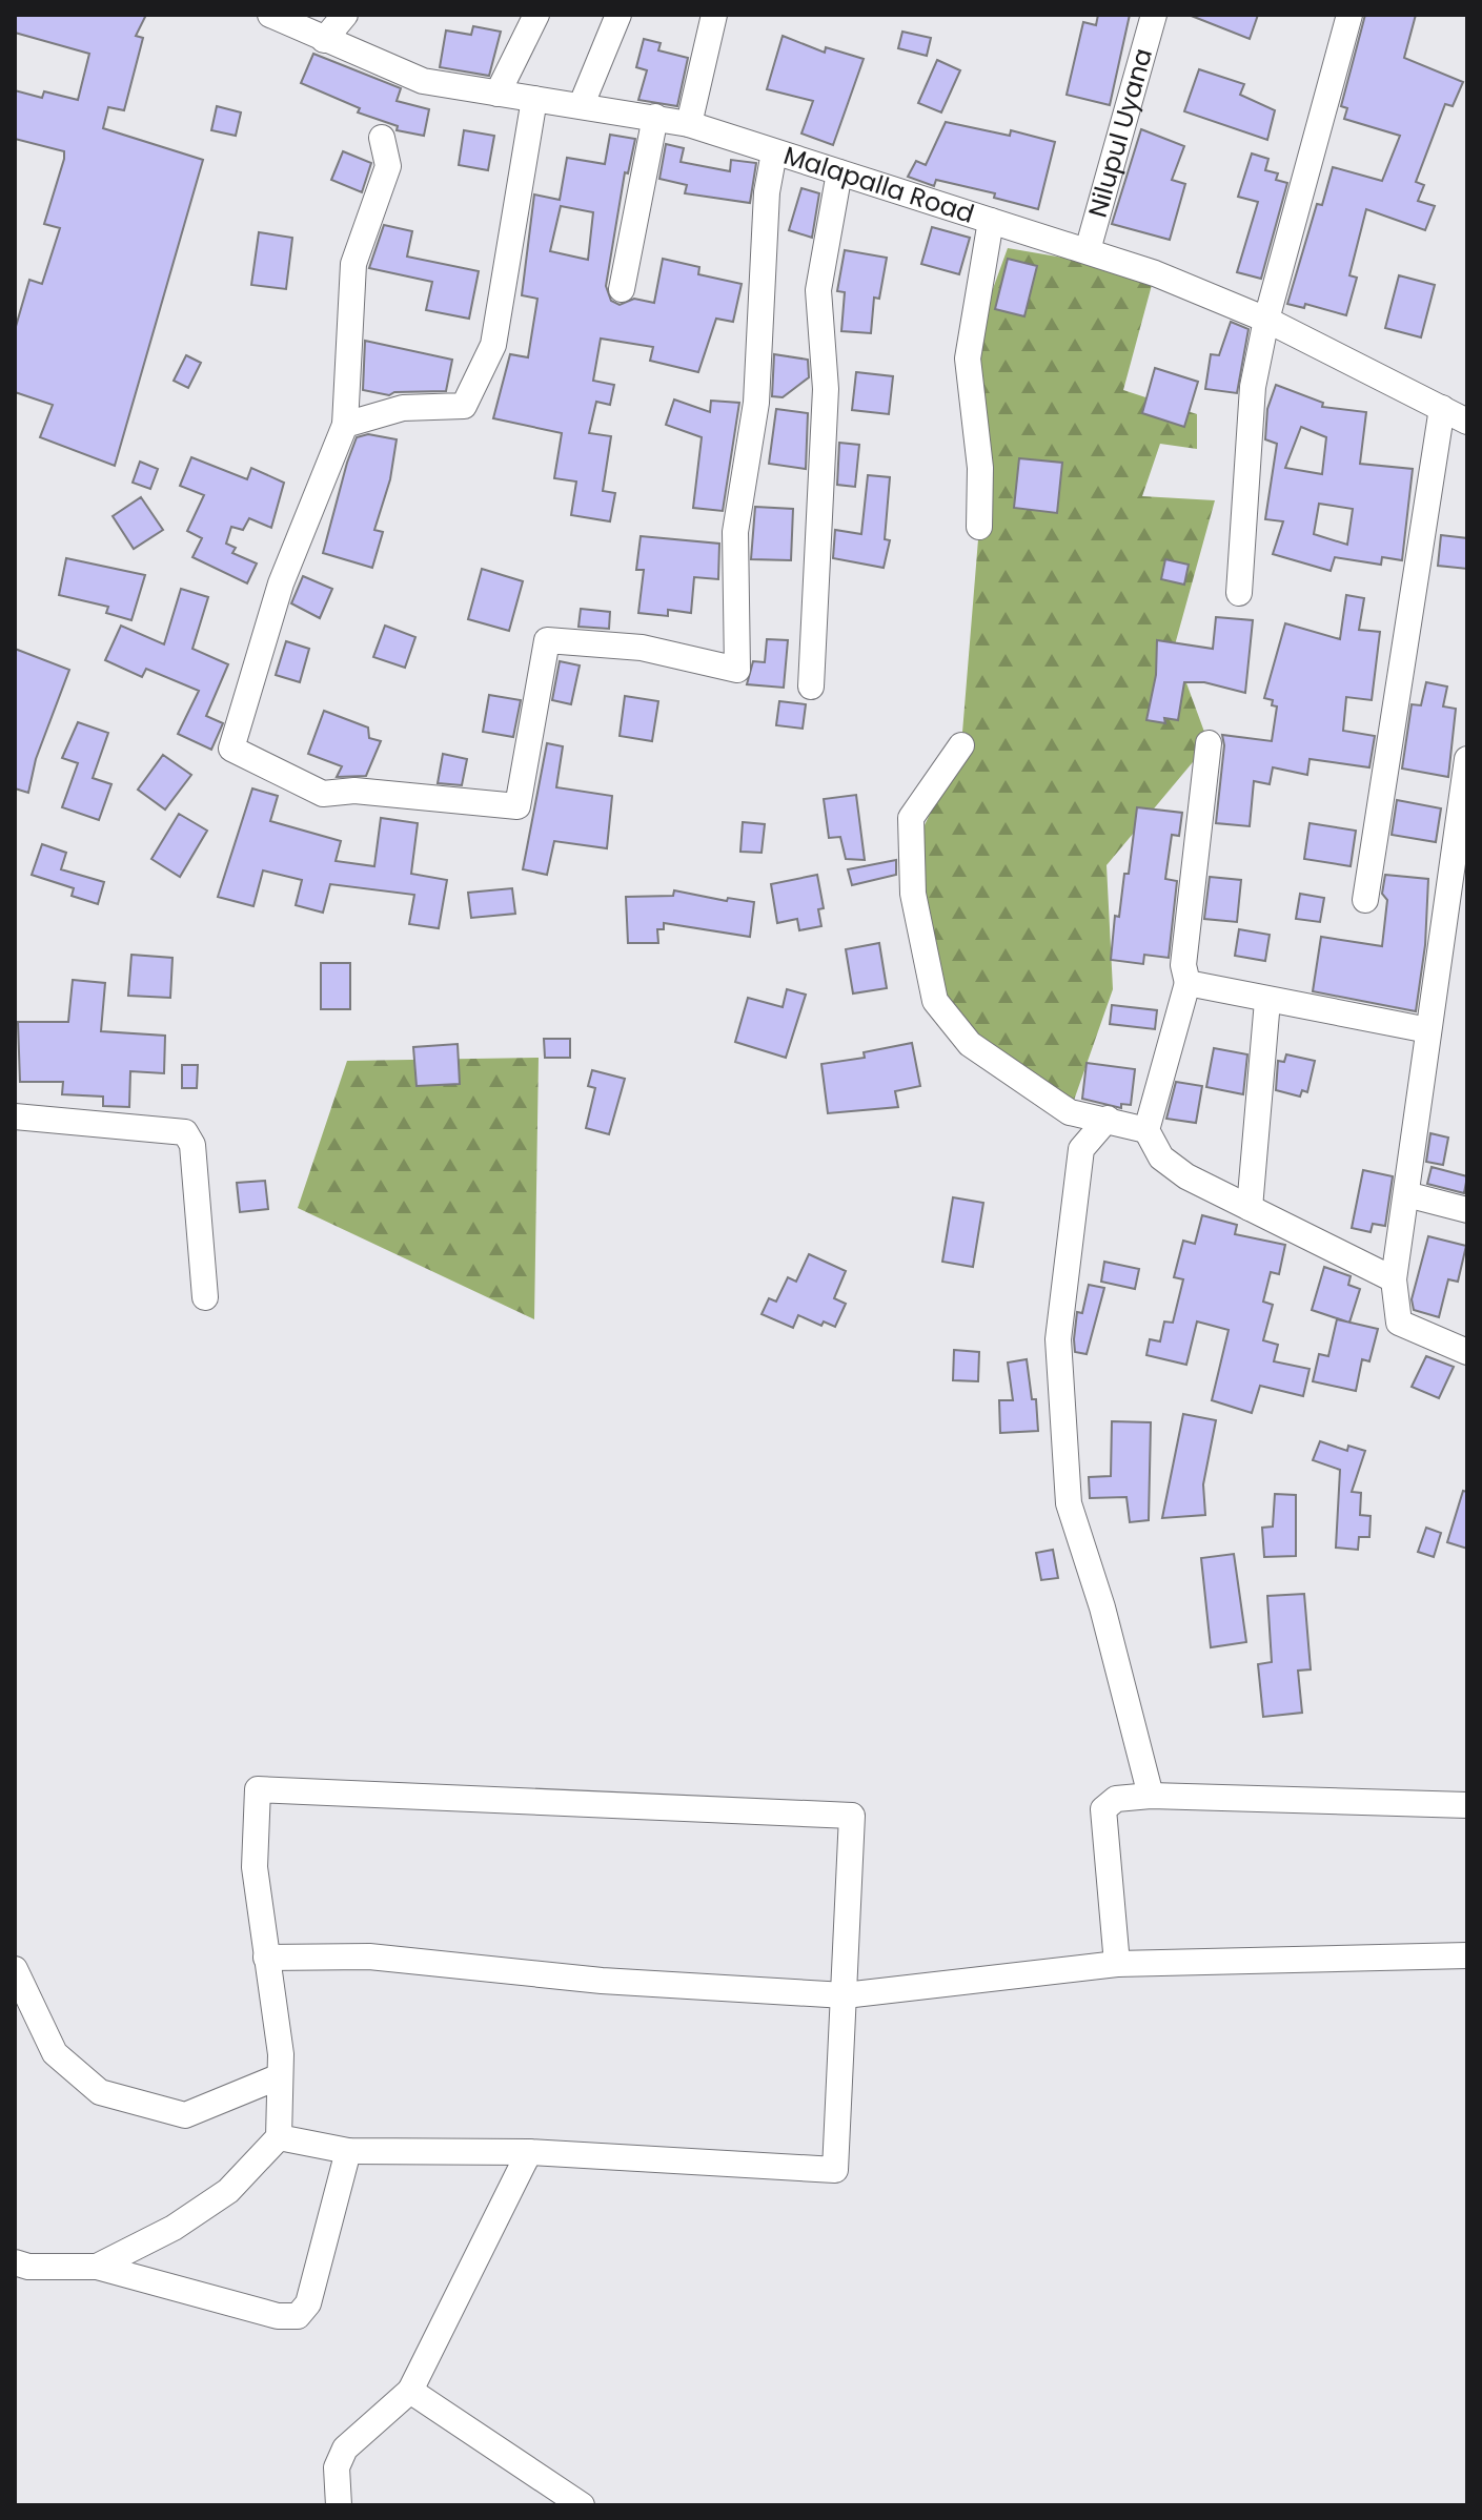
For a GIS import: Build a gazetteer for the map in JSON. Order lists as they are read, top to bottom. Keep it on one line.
{"streets":{"street":["Nilupul Uyana","Malapalla Road"]},"crossings":[["Nilupul Uyana","Malapalla Road"]]}
